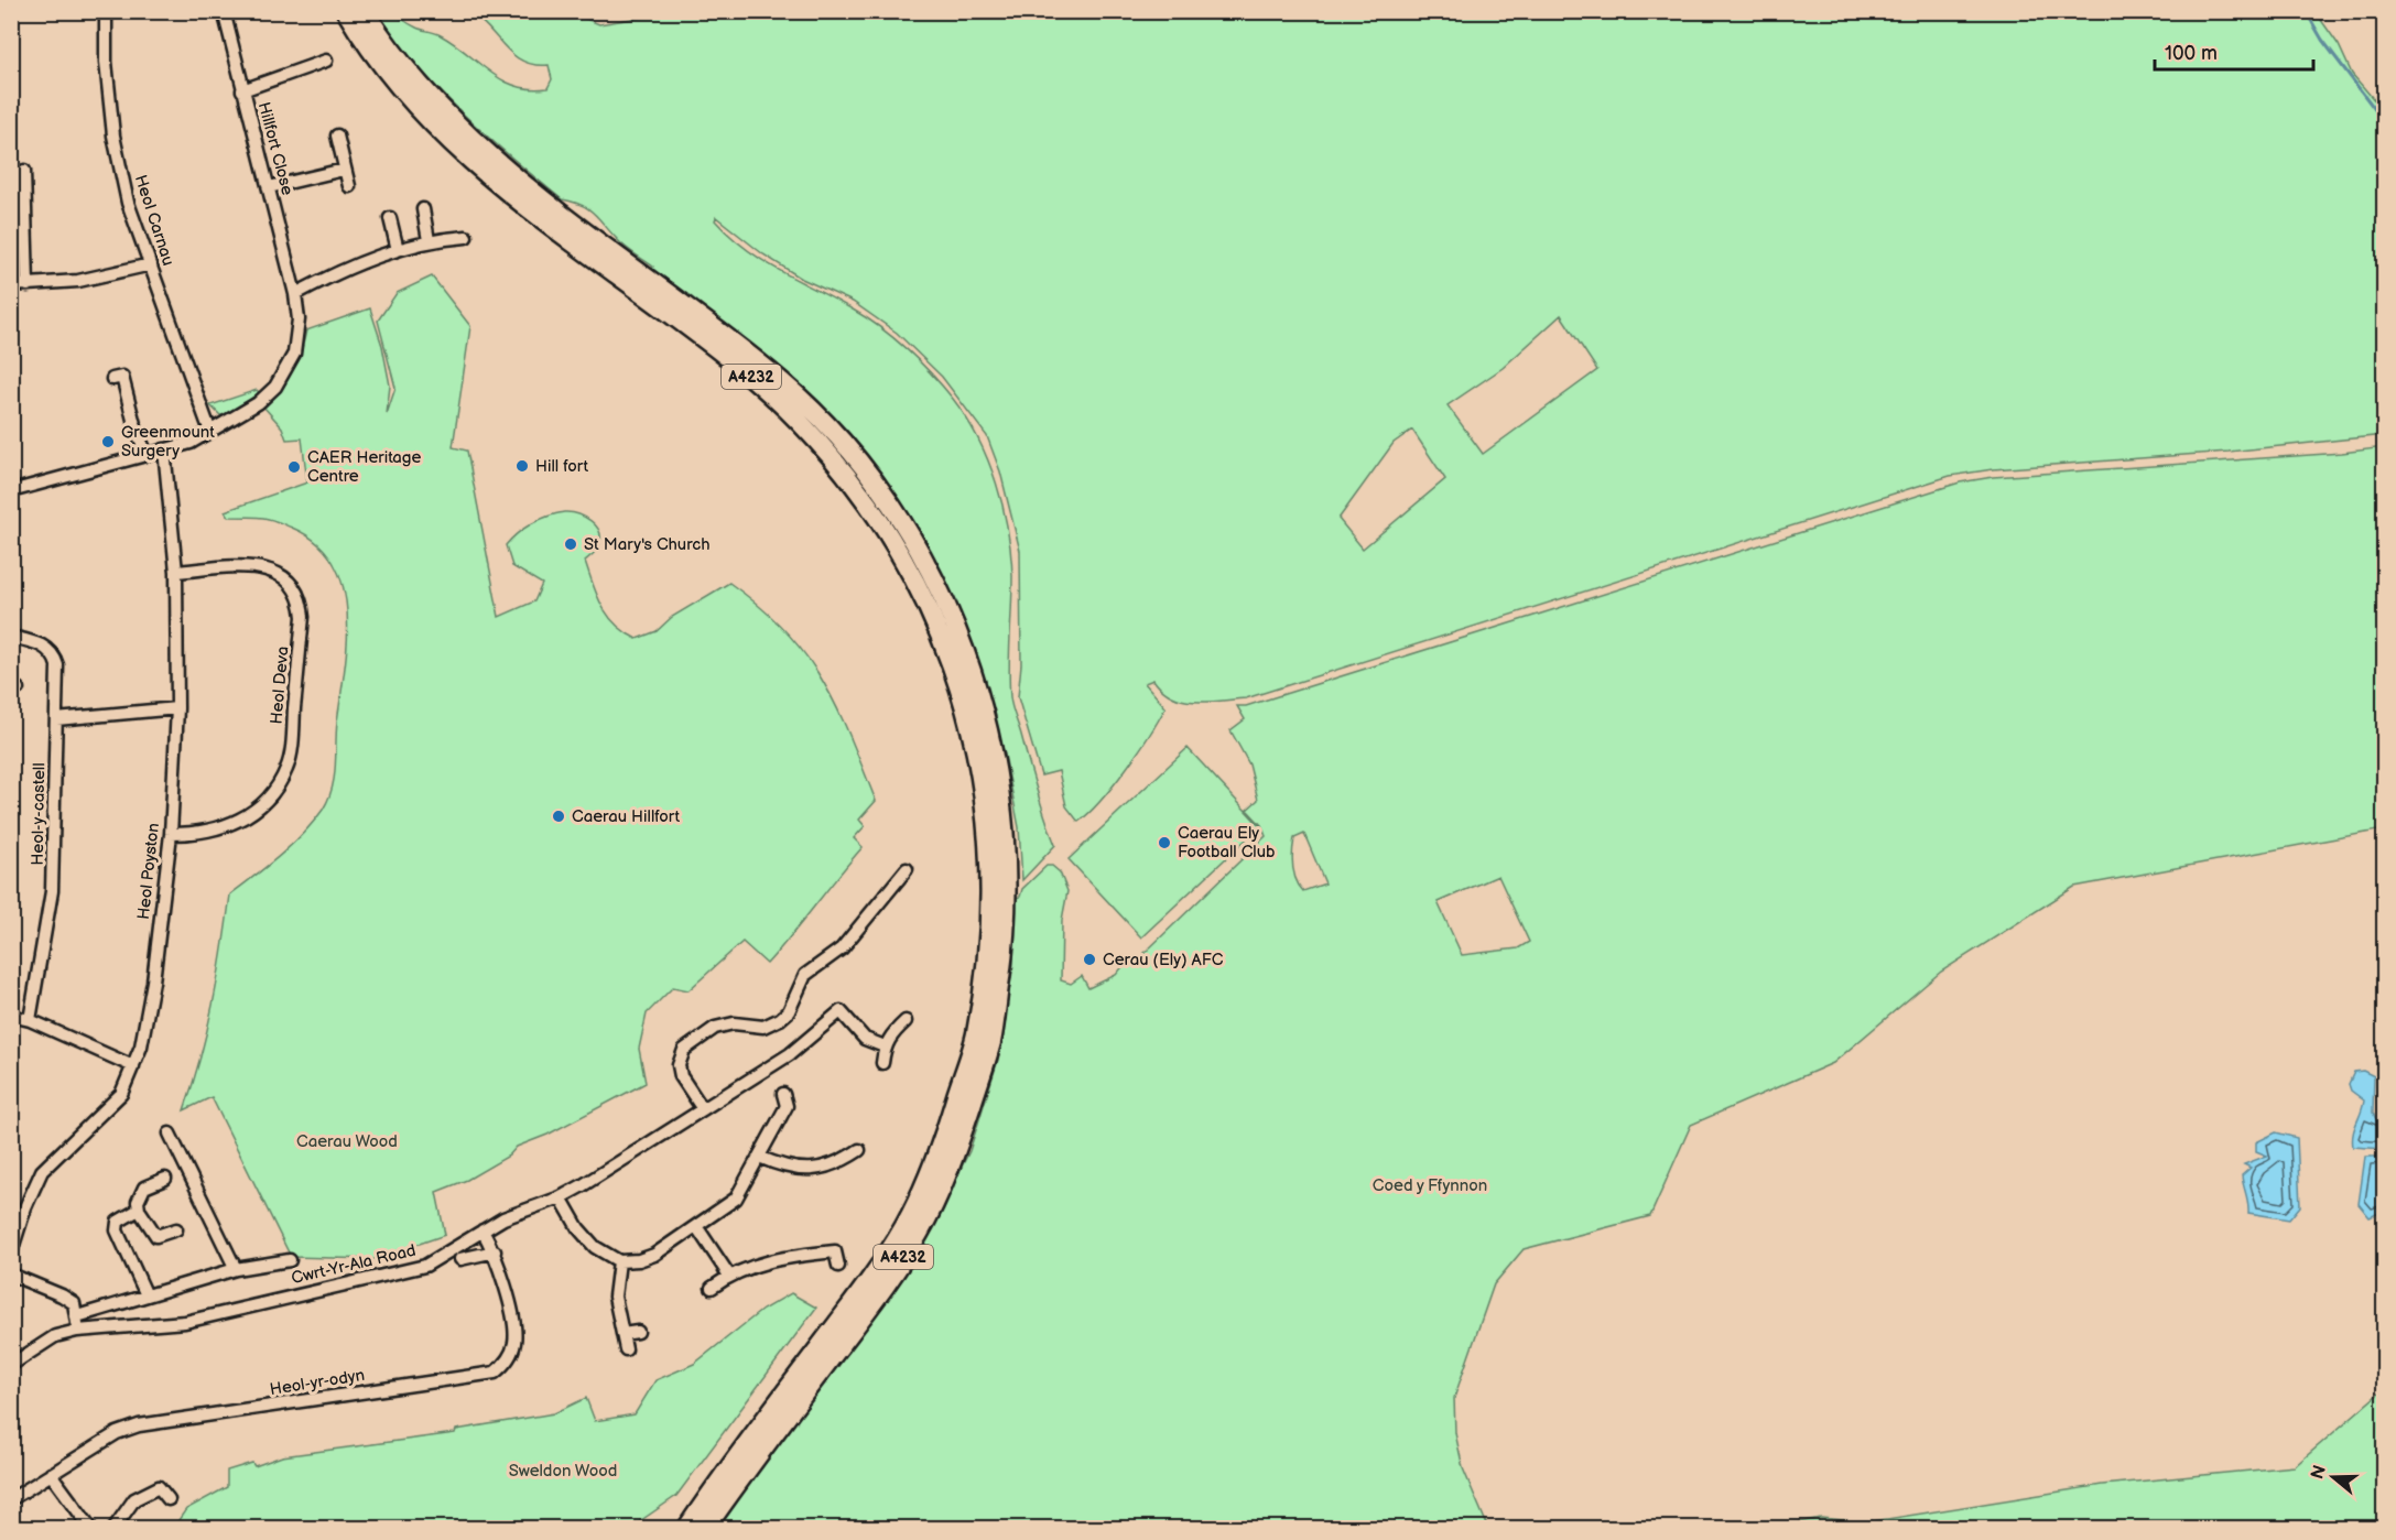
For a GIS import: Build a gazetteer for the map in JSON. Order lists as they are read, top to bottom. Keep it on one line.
{"streets":{"main road":["A4232"],"street":["Hillfort Close","Heol Carnau","Heol Deva","Heol-y-castell","Heol Poyston","Cwrt-Yr-Ala Road","Heol-yr-odyn"]},"crossings":[["Hillfort Close","Heol Carnau"],["Hillfort Close","Heol Poyston"],["Heol Deva","Heol Poyston"],["Cwrt-Yr-Ala Road","Heol-yr-odyn"]],"parks":["Caerau Wood","Coed y Ffynnon","Sweldon Wood"],"places":["Greenmount Surgery","Hill fort","CAER Heritage Centre","St Mary's Church","Caerau Hillfort","Caerau Ely Football Club","Cerau (Ely) AFC"],"scale_bar":"100 m","north":"left"}
